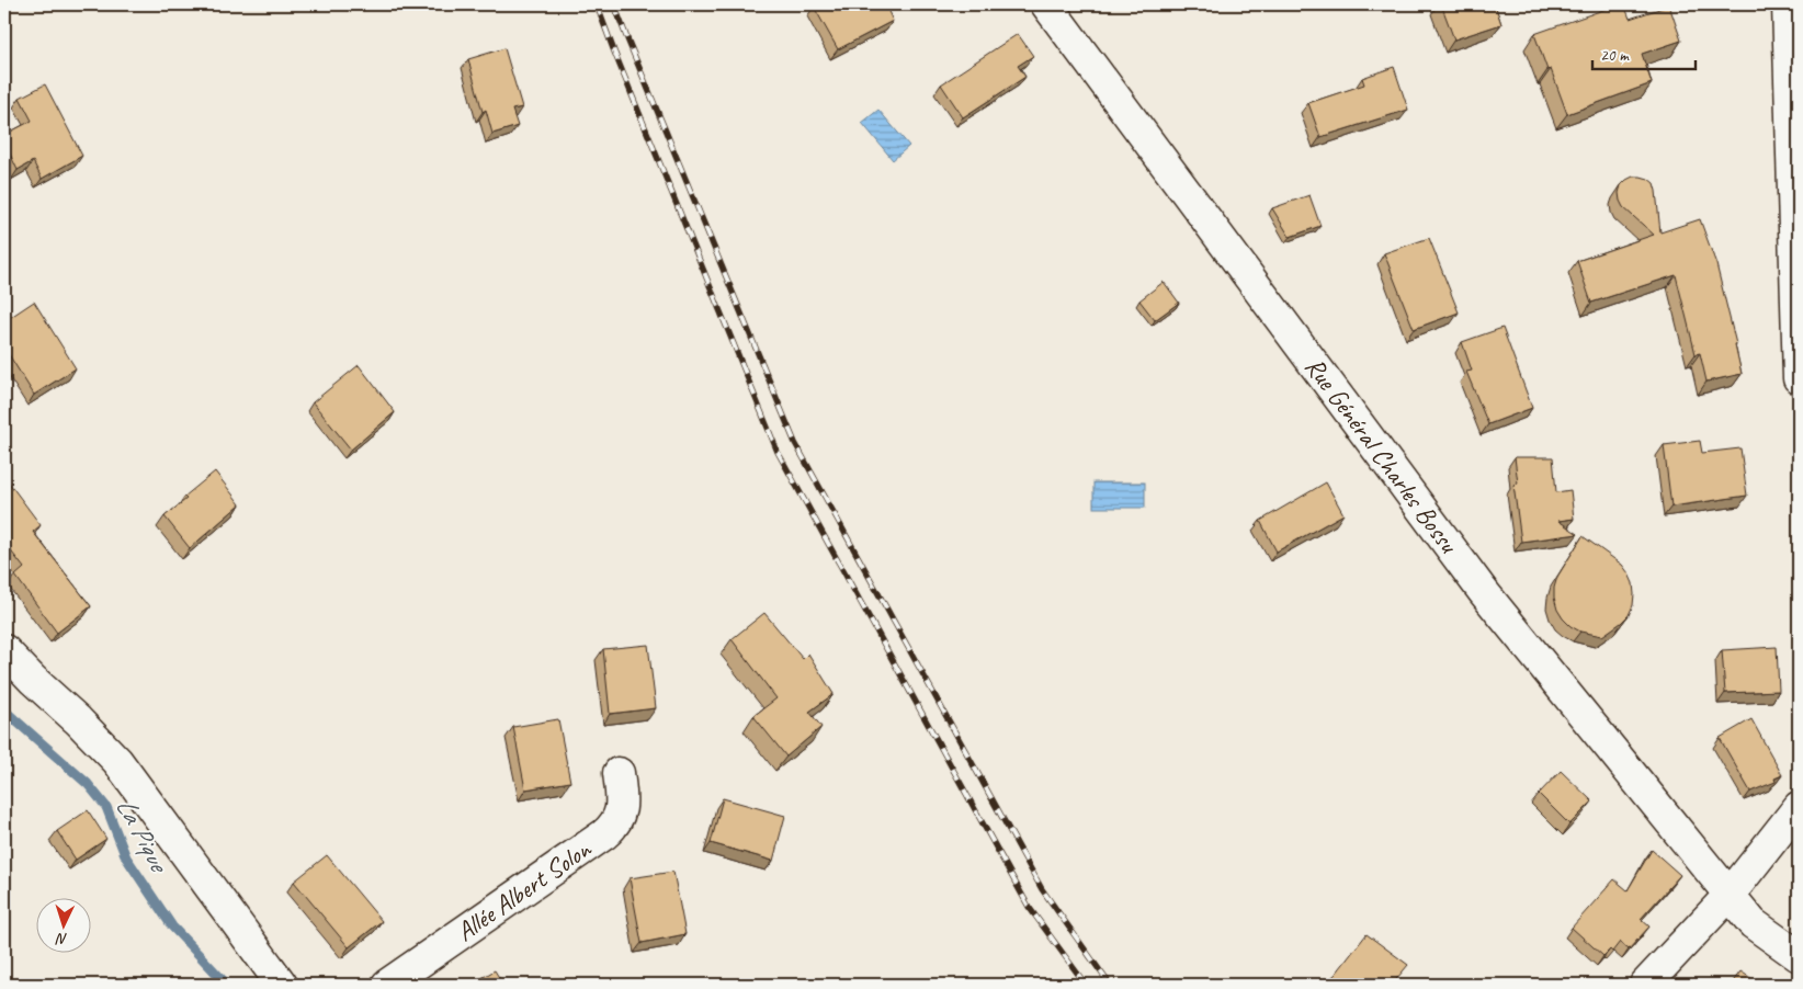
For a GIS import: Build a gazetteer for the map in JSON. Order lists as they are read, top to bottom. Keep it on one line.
{"streets":{"street":["Rue Général Charles Bossu","Allée Albert Solon"]},"water":["La Pique"],"scale_bar":"20 m","north":"bottom"}
